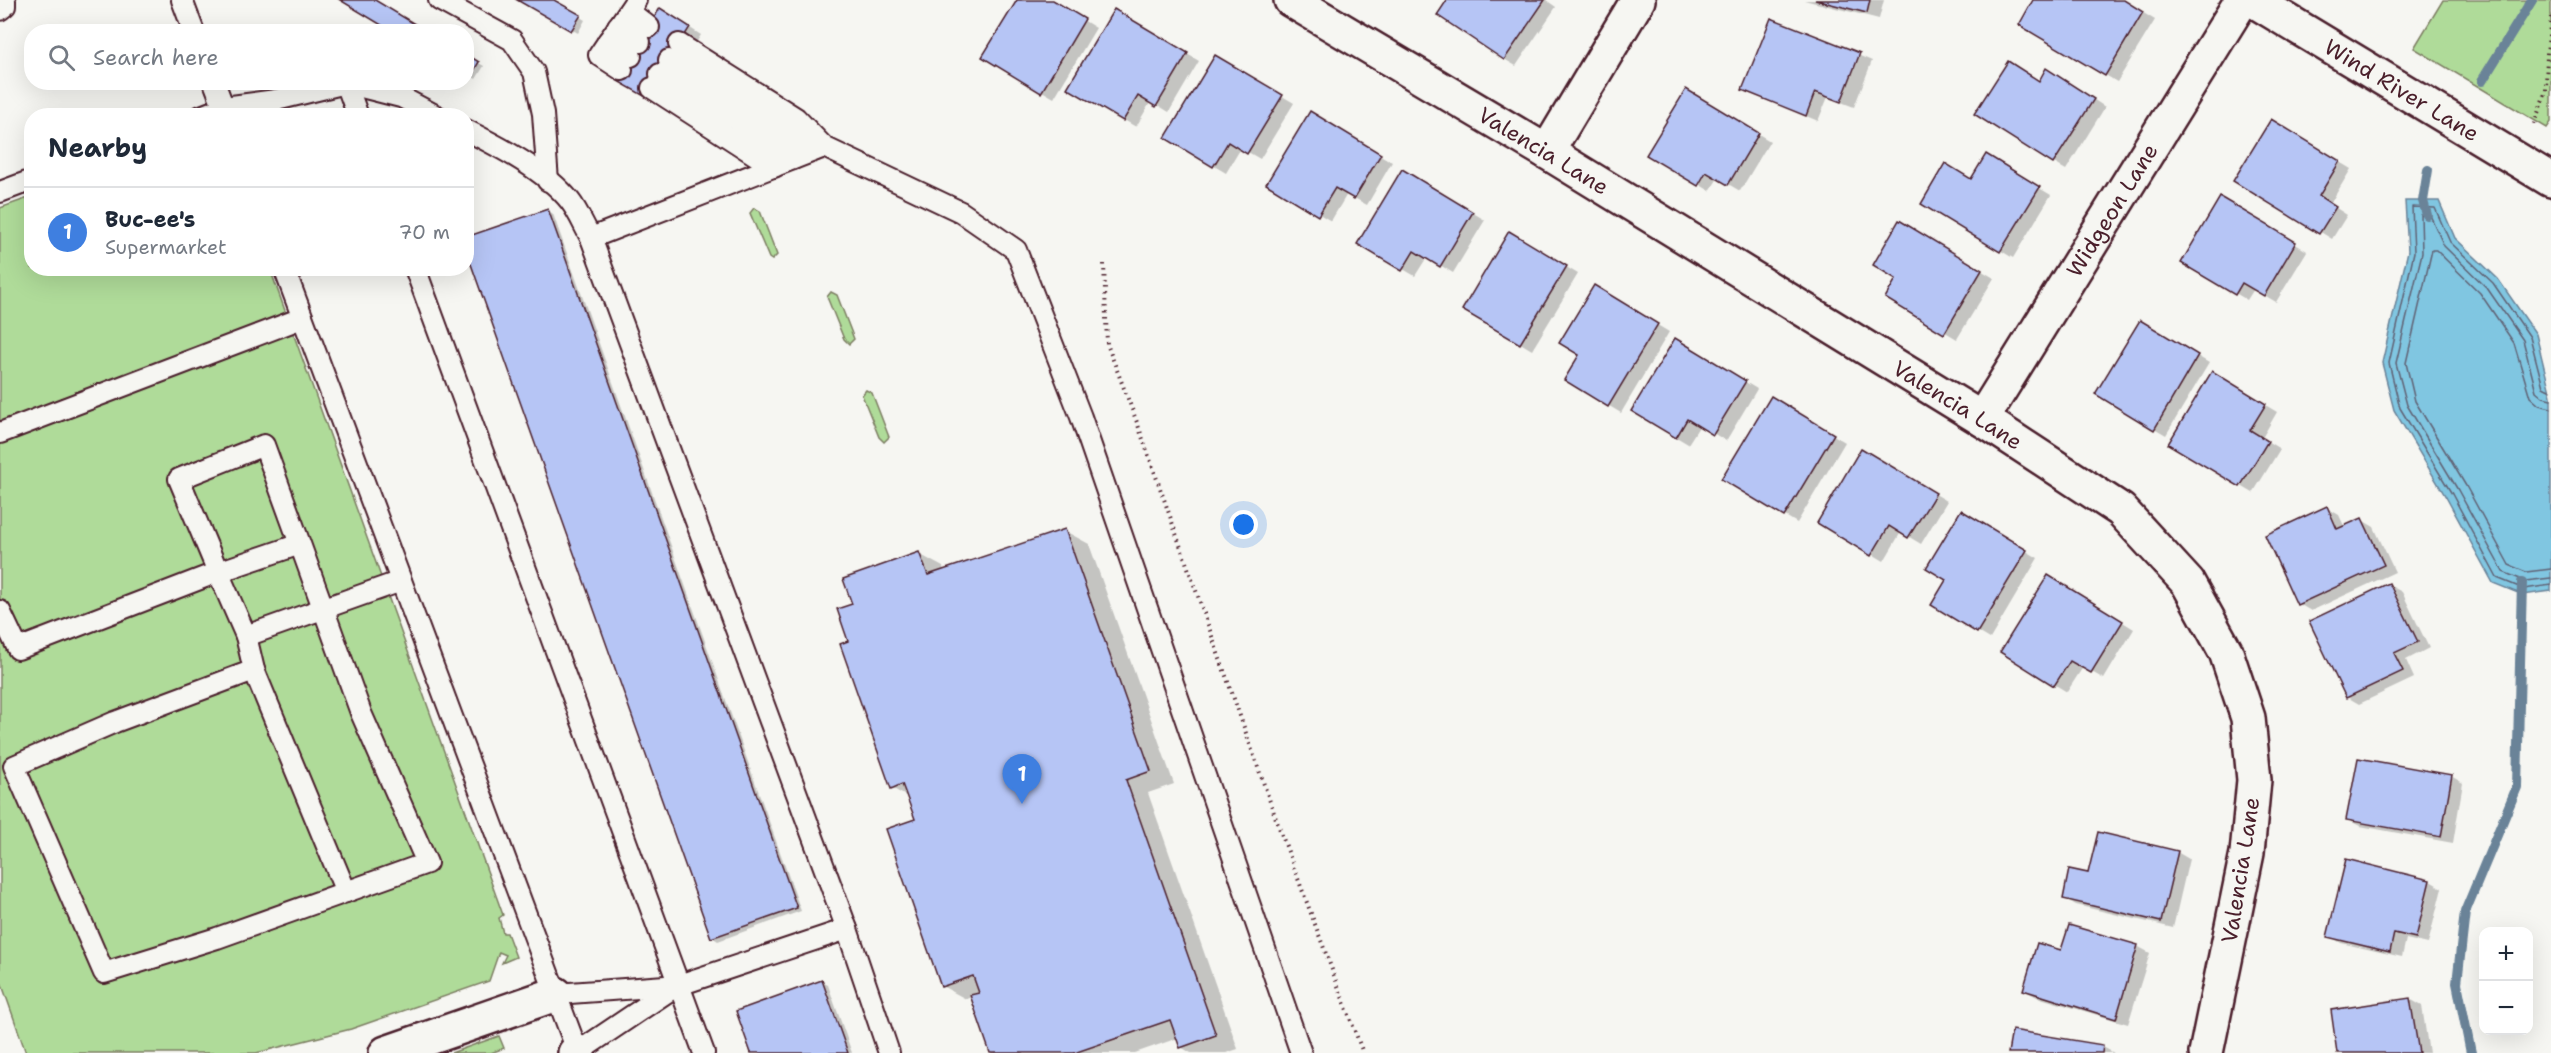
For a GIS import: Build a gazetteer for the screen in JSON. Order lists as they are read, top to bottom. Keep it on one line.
{"streets":{"street":["Wind River Lane","Valencia Lane","Widgeon Lane"]},"crossings":[["Valencia Lane","Widgeon Lane"]],"page":{"search":"Search here","heading":"Nearby","list":[{"mark":"1","name":"Buc-ee's","note":"Supermarket","value":"70 m"}],"pins":"1","map_buttons":["+","−"]}}
